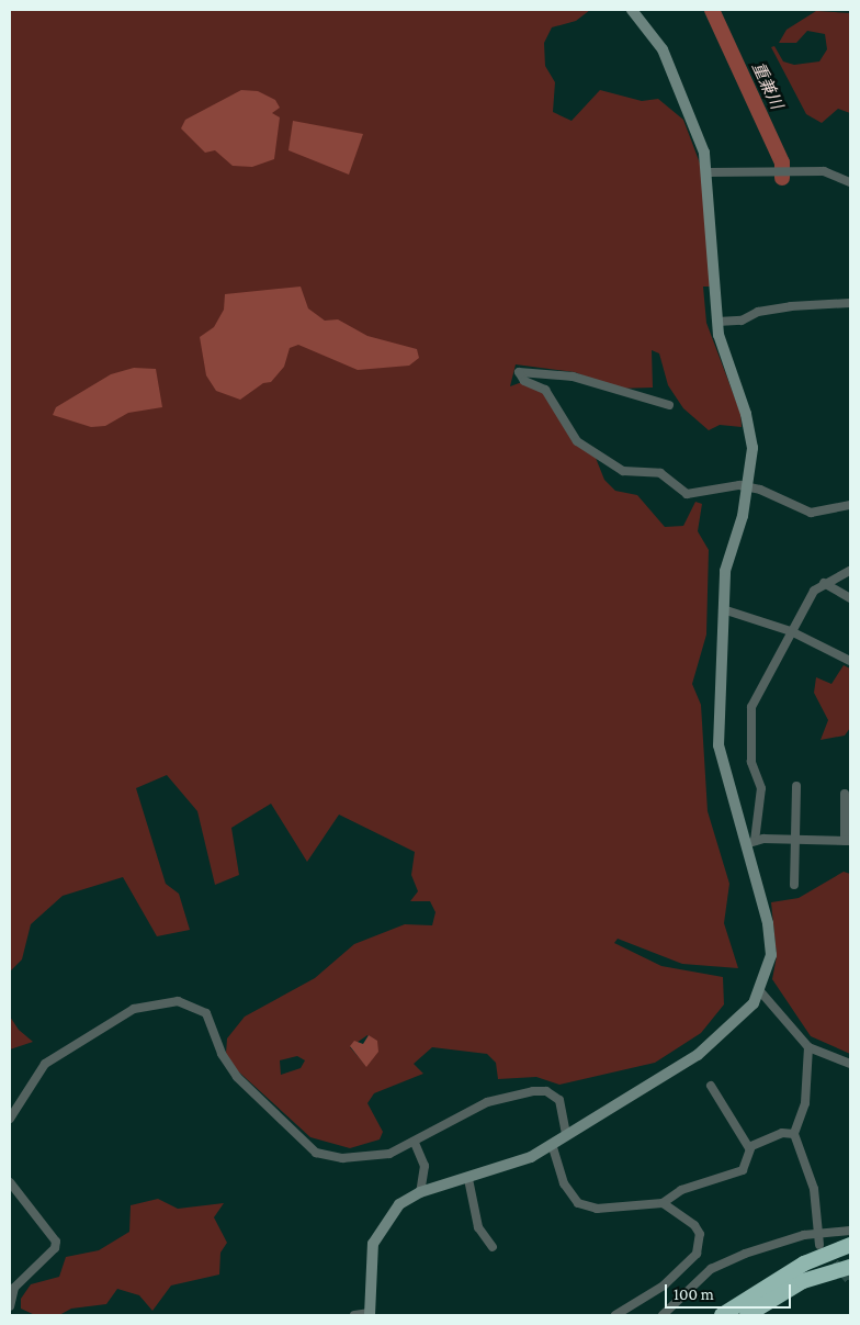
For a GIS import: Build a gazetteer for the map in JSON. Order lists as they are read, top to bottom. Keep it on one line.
{"water":["重兼川"],"scale_bar":"100 m"}
